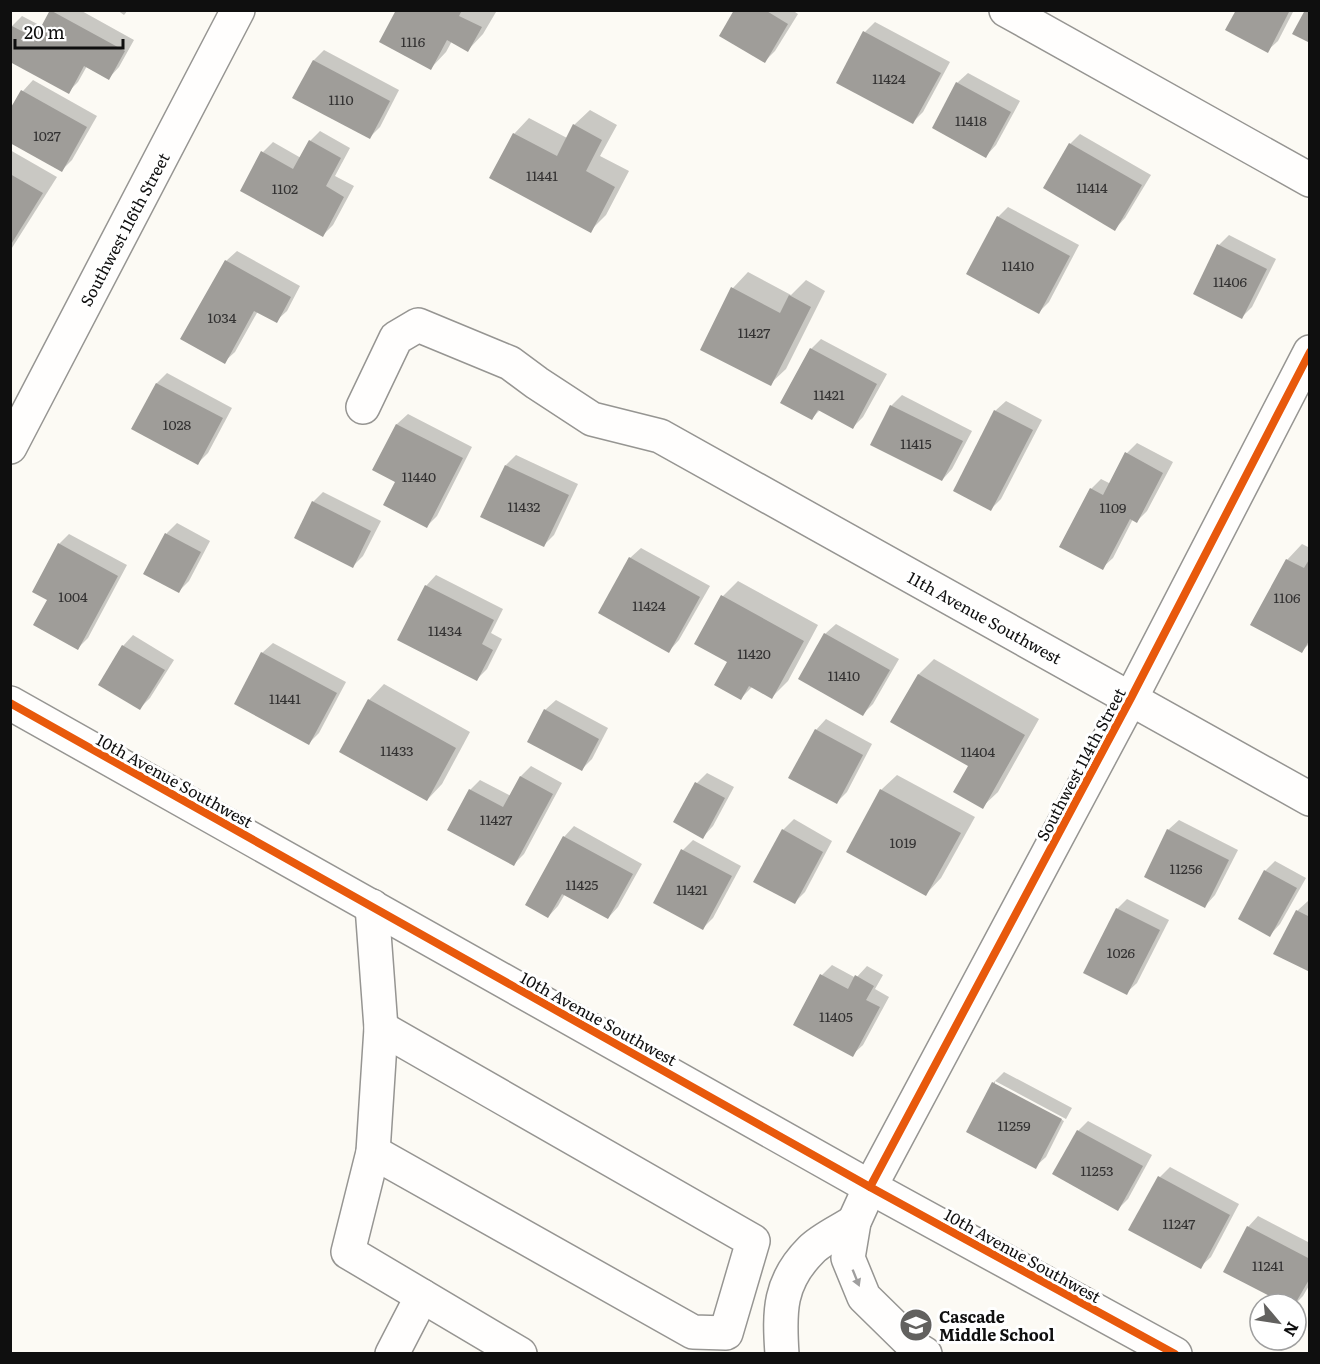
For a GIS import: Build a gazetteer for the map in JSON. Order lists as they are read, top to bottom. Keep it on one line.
{"streets":{"street":["Southwest 116th Street","11th Avenue Southwest","Southwest 114th Street","10th Avenue Southwest"]},"crossings":[["11th Avenue Southwest","Southwest 114th Street"],["Southwest 114th Street","10th Avenue Southwest"]],"places":{"school or university":["Cascade Middle School"]},"house_numbers":["1116","11424","1110","11418","1027","11441","11414","1102","11410","11406","1034","11427","11421","1028","11415","11440","11432","1109","1004","1106","11424","11434","11420","11410","11441","11433","11404","11427","1019","11256","11425","11421","1026","11405","11259","11253","11247","11241"],"scale_bar":"20 m","north":"bottom right"}
